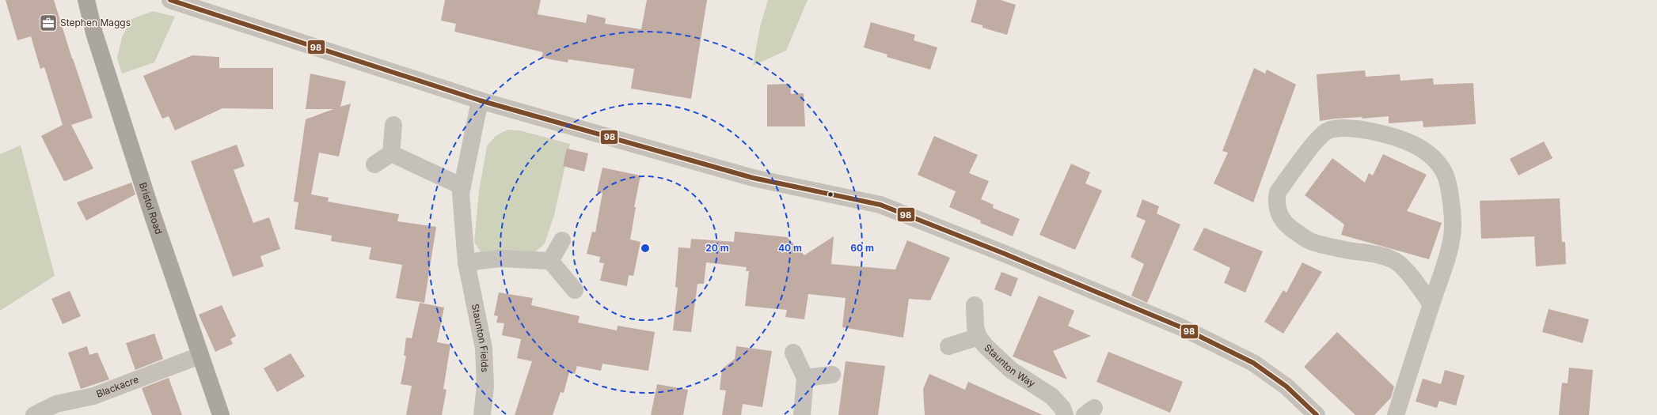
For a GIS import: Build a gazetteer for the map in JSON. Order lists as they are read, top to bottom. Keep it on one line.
{"streets":{"highway":["Bristol Road"],"street":["Staunton Fields","Staunton Way","Blackacre"]},"crossings":[["Bristol Road","Blackacre"]],"places":{"office":["Stephen Maggs"]},"lines":["transit line 98"],"rings":["20 m","40 m","60 m"]}
